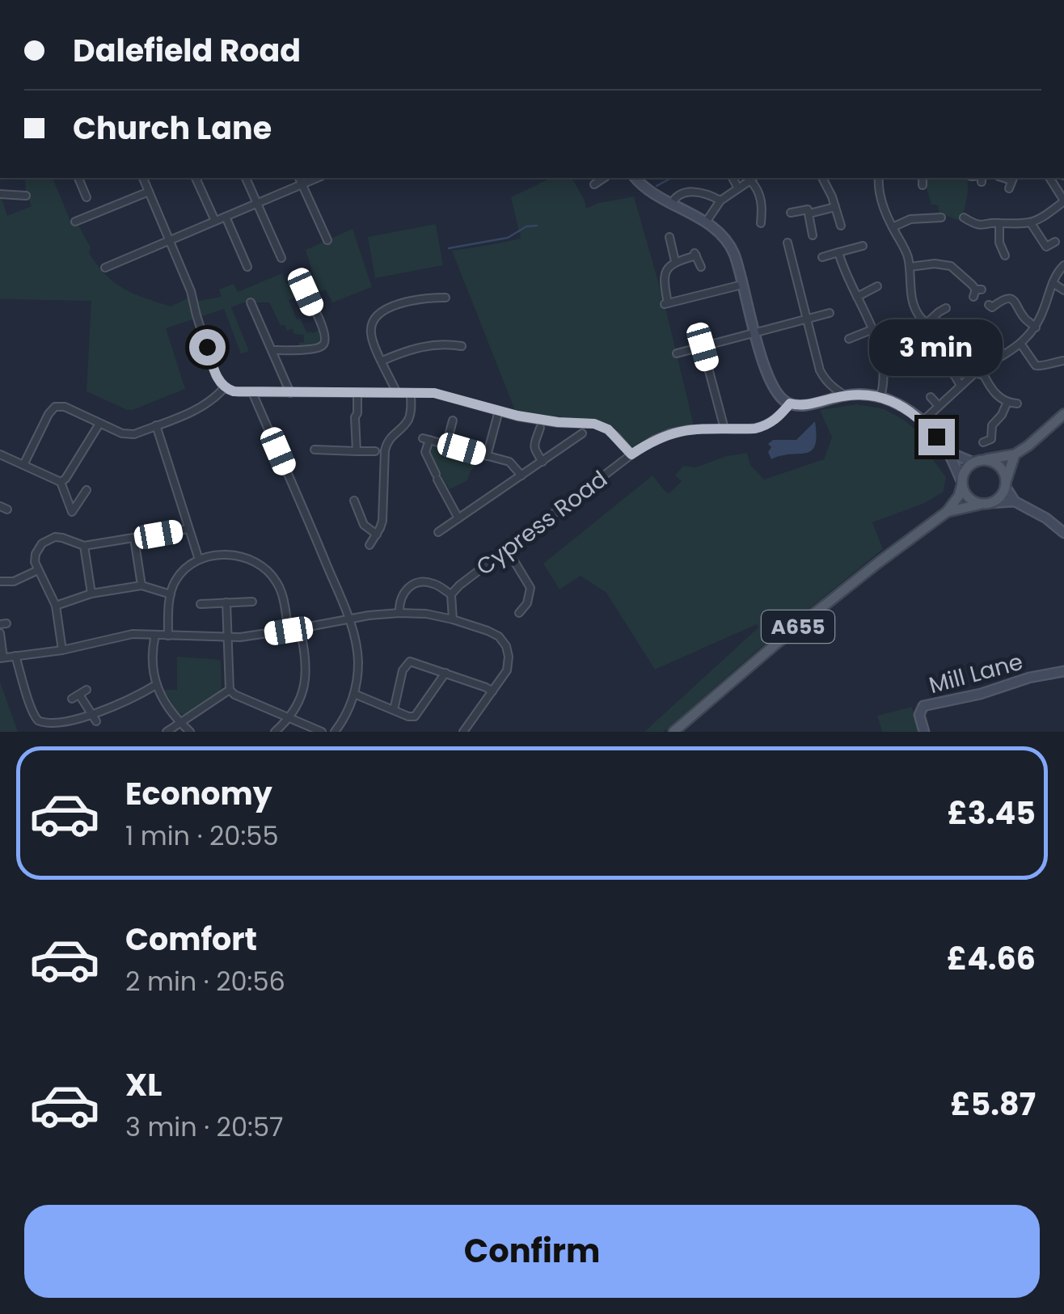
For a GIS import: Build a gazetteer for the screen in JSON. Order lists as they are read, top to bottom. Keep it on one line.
{"streets":{"main road":["A655"],"street":["Cypress Road","Mill Lane"]},"page":{"banner":["Dalefield Road","Church Lane"],"bubble":"3 min","list":[{"name":"Economy","note":"1 min · 20:55","value":"£3.45"},{"name":"Comfort","note":"2 min · 20:56","value":"£4.66"},{"name":"XL","note":"3 min · 20:57","value":"£5.87"}],"buttons":"Confirm"}}
